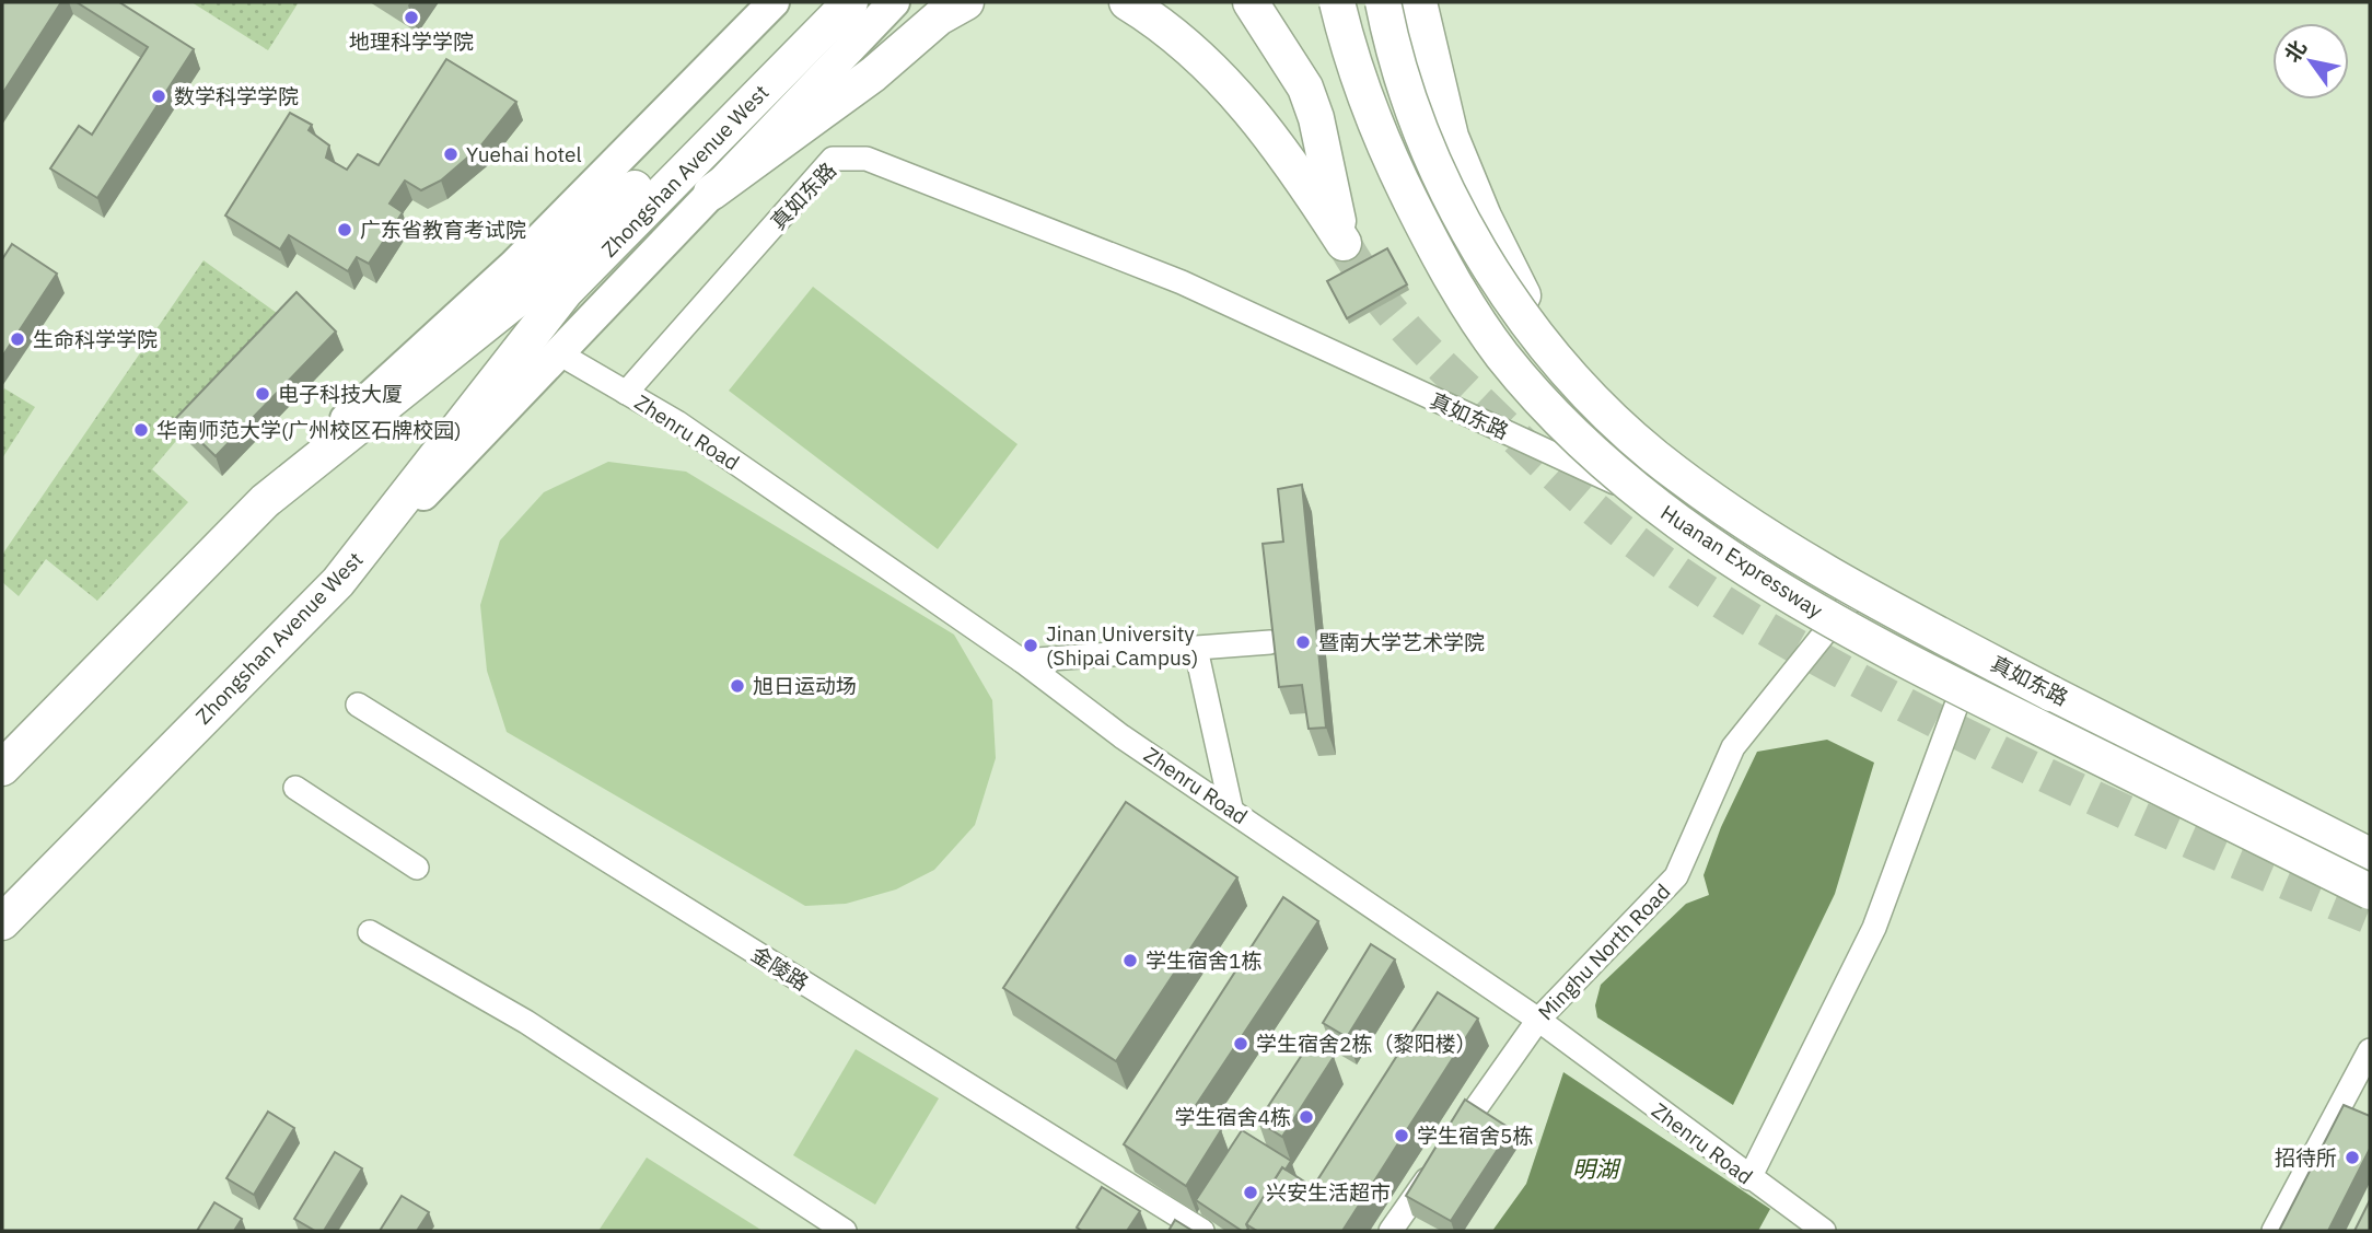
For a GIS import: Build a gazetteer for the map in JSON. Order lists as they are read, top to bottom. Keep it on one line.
{"streets":{"highway":["Zhongshan Avenue West","Huanan Expressway"],"street":["真如东路","Zhenru Road","Minghu North Road","金陵路"]},"crossings":[["真如东路","Zhenru Road"],["真如东路","Huanan Expressway"],["真如东路","Minghu North Road"],["Zhenru Road","Minghu North Road"]],"water":["明湖"],"places":["地理科学学院","数学科学学院","Yuehai hotel","广东省教育考试院","生命科学学院","电子科技大厦","华南师范大学(广州校区石牌校园)","暨南大学艺术学院","Jinan University (Shipai Campus)","旭日运动场","学生宿舍1栋","学生宿舍2栋（黎阳楼）","学生宿舍4栋","学生宿舍5栋","招待所","兴安生活超市"],"north":"top left"}
